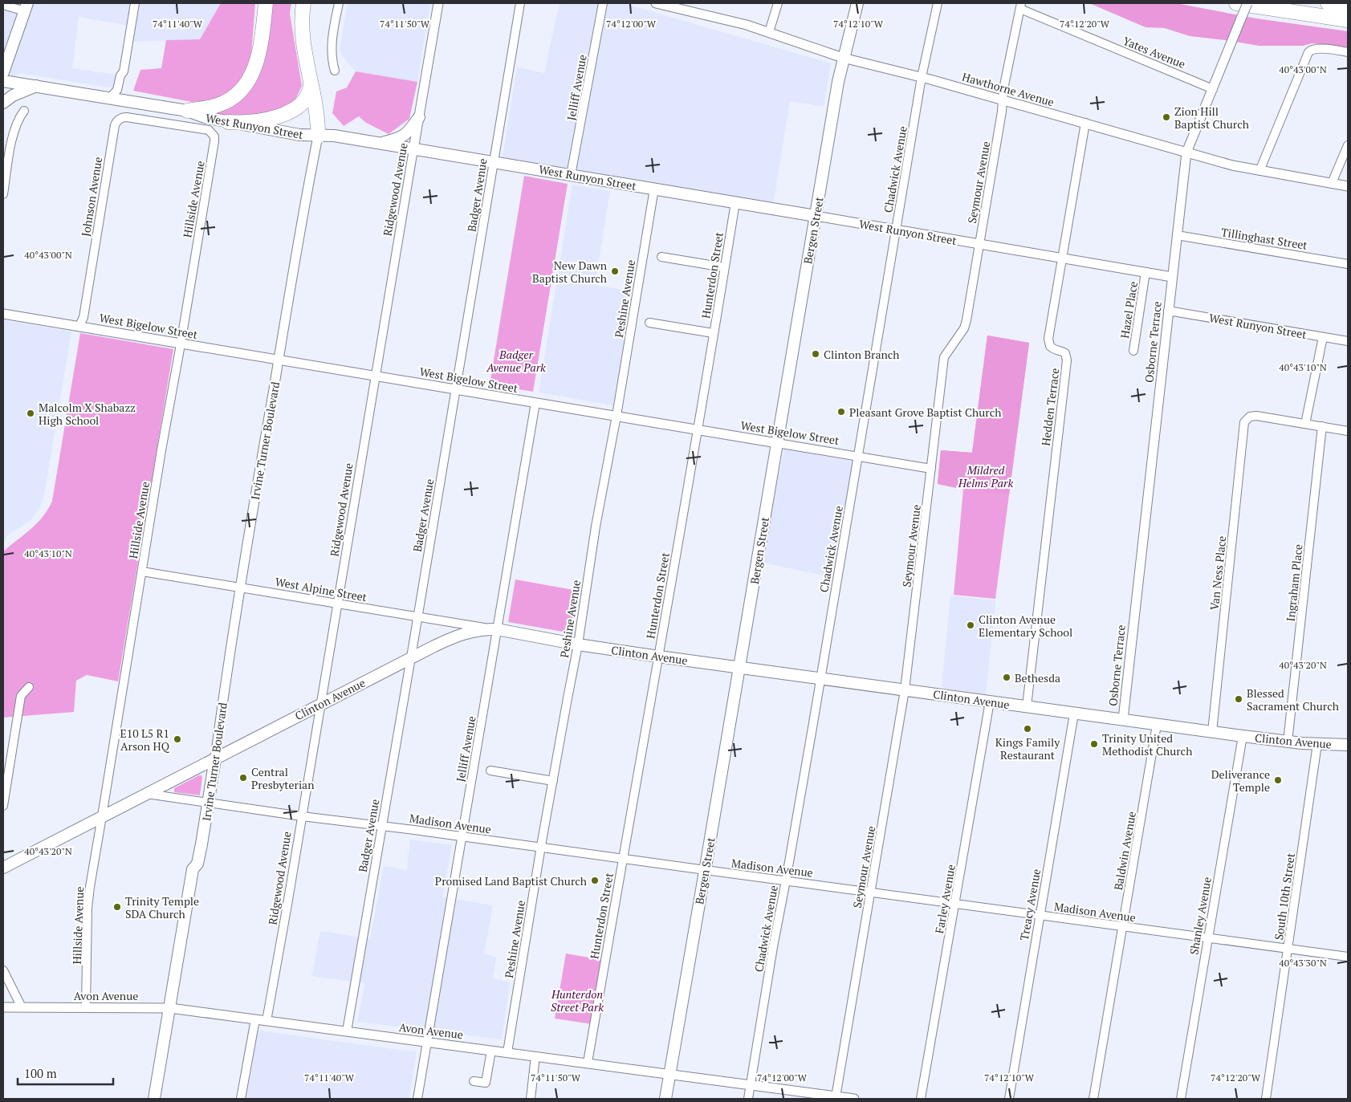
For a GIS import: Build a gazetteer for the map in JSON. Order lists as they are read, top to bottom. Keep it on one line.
{"streets":{"main road":["West Runyon Street","Bergen Street","Irvine Turner Boulevard","Clinton Avenue"],"street":["Yates Avenue","Jelliff Avenue","Hawthorne Avenue","Chadwick Avenue","Seymour Avenue","Ridgewood Avenue","Badger Avenue","Johnson Avenue","Hillside Avenue","Tillinghast Street","Hunterdon Street","Peshine Avenue","Hazel Place","West Bigelow Street","Osborne Terrace","Hedden Terrace","Van Ness Place","Ingraham Place","West Alpine Street","Madison Avenue","Baldwin Avenue","South 10th Street","Farley Avenue","Treacy Avenue","Shanley Avenue","Avon Avenue"]},"crossings":[["Yates Avenue","Seymour Avenue"],["Yates Avenue","Osborne Terrace"],["Jelliff Avenue","West Runyon Street"],["Jelliff Avenue","West Bigelow Street"],["Jelliff Avenue","West Alpine Street"],["Jelliff Avenue","Clinton Avenue"],["Jelliff Avenue","Madison Avenue"],["Jelliff Avenue","Avon Avenue"],["Hawthorne Avenue","Chadwick Avenue"],["Hawthorne Avenue","Seymour Avenue"],["Hawthorne Avenue","Bergen Street"],["Hawthorne Avenue","Osborne Terrace"],["Hawthorne Avenue","Hedden Terrace"],["West Runyon Street","Chadwick Avenue"],["West Runyon Street","Seymour Avenue"],["West Runyon Street","Ridgewood Avenue"],["West Runyon Street","Badger Avenue"],["West Runyon Street","Bergen Street"],["West Runyon Street","Hunterdon Street"],["West Runyon Street","Peshine Avenue"],["West Runyon Street","Hazel Place"],["West Runyon Street","Osborne Terrace"],["West Runyon Street","Hedden Terrace"],["West Runyon Street","Irvine Turner Boulevard"],["Chadwick Avenue","West Bigelow Street"],["Chadwick Avenue","Clinton Avenue"],["Chadwick Avenue","Madison Avenue"],["Chadwick Avenue","Avon Avenue"],["Seymour Avenue","West Bigelow Street"],["Seymour Avenue","Clinton Avenue"],["Seymour Avenue","Madison Avenue"],["Seymour Avenue","Avon Avenue"],["Ridgewood Avenue","West Bigelow Street"],["Ridgewood Avenue","West Alpine Street"],["Ridgewood Avenue","Clinton Avenue"],["Ridgewood Avenue","Madison Avenue"],["Ridgewood Avenue","Avon Avenue"],["Badger Avenue","West Bigelow Street"],["Badger Avenue","West Alpine Street"],["Badger Avenue","Clinton Avenue"],["Badger Avenue","Madison Avenue"],["Badger Avenue","Avon Avenue"],["Johnson Avenue","Hillside Avenue"],["Johnson Avenue","West Bigelow Street"],["Hillside Avenue","West Bigelow Street"],["Hillside Avenue","West Alpine Street"],["Hillside Avenue","Clinton Avenue"],["Hillside Avenue","Avon Avenue"],["Bergen Street","West Bigelow Street"],["Bergen Street","Clinton Avenue"],["Bergen Street","Madison Avenue"],["Bergen Street","Avon Avenue"],["Tillinghast Street","Osborne Terrace"],["Hunterdon Street","West Bigelow Street"],["Hunterdon Street","Clinton Avenue"],["Hunterdon Street","Madison Avenue"],["Hunterdon Street","Avon Avenue"],["Peshine Avenue","West Bigelow Street"],["Peshine Avenue","Clinton Avenue"],["Peshine Avenue","Madison Avenue"],["Peshine Avenue","Avon Avenue"],["West Bigelow Street","Irvine Turner Boulevard"],["Osborne Terrace","Clinton Avenue"],["Hedden Terrace","Clinton Avenue"],["Irvine Turner Boulevard","West Alpine Street"],["Irvine Turner Boulevard","Clinton Avenue"],["Irvine Turner Boulevard","Madison Avenue"],["Irvine Turner Boulevard","Avon Avenue"],["Van Ness Place","Clinton Avenue"],["Ingraham Place","Clinton Avenue"],["West Alpine Street","Clinton Avenue"],["Clinton Avenue","Madison Avenue"],["Clinton Avenue","Baldwin Avenue"],["Clinton Avenue","South 10th Street"],["Clinton Avenue","Farley Avenue"],["Clinton Avenue","Treacy Avenue"],["Clinton Avenue","Shanley Avenue"],["Madison Avenue","Baldwin Avenue"],["Madison Avenue","South 10th Street"],["Madison Avenue","Farley Avenue"],["Madison Avenue","Treacy Avenue"],["Madison Avenue","Shanley Avenue"]],"parks":["Badger Avenue Park","Mildred Helms Park","Hunterdon Street Park"],"places":["Zion Hill Baptist Church","New Dawn Baptist Church","Clinton Branch","Pleasant Grove Baptist Church","Malcolm X Shabazz High School","Clinton Avenue Elementary School","Bethesda","Blessed Sacrament Church","Kings Family Restaurant","E10 L5 R1 Arson HQ","Trinity United Methodist Church","Central Presbyterian","Deliverance Temple","Promised Land Baptist Church","Trinity Temple SDA Church"],"scale_bar":"100 m","coordinates":["74°11'40\"W","74°11'50\"W","74°12'00\"W","74°12'10\"W","74°12'20\"W","40°43'00\"N","40°43'10\"N","40°43'20\"N","40°43'30\"N"]}
